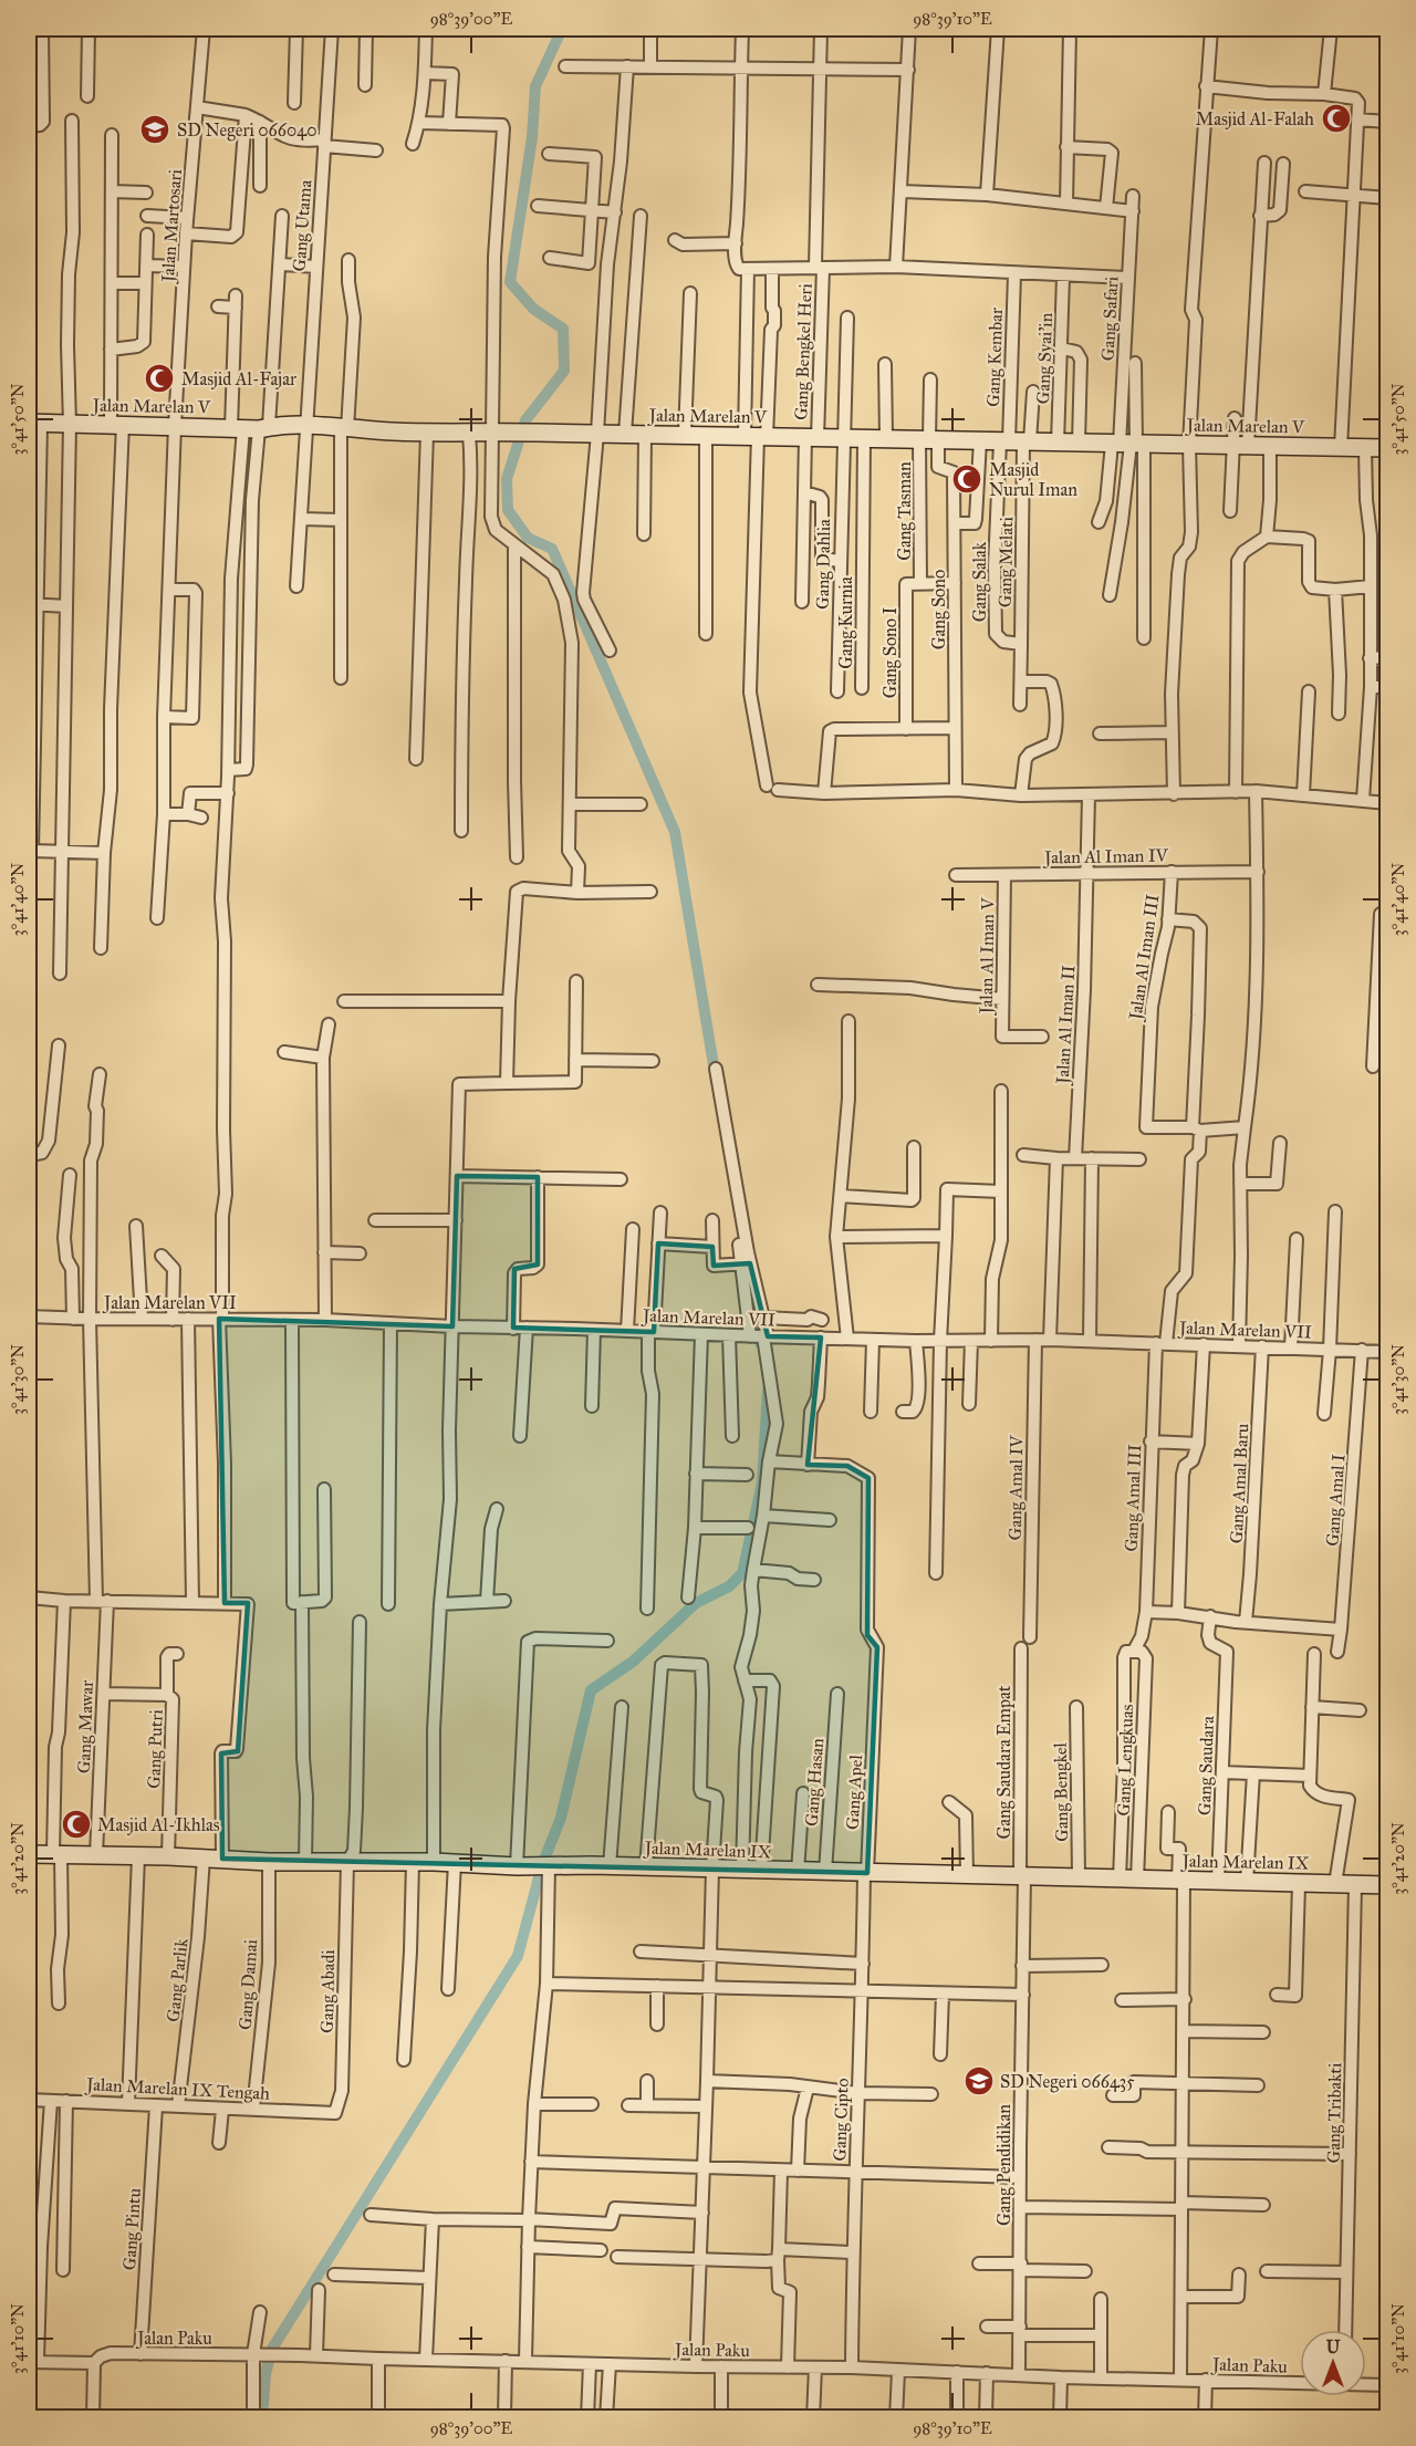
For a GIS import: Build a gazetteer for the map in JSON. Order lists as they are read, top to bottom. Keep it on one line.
{"streets":{"main road":["Jalan Marelan V","Jalan Marelan IX"],"street":["Jalan Martosari","Gang Utama","Gang Safari","Gang Bengkel Heri","Gang Kembar","Gang Syai'in","Gang Tasman","Gang Melati","Gang Dahlia","Gang Salak","Gang Sono","Gang Kurnia","Gang Sono I","Jalan Al Iman IV","Jalan Al Iman V","Jalan Al Iman III","Jalan Al Iman II","Jalan Marelan VII","Gang Amal Baru","Gang Amal IV","Gang Amal III","Gang Amal I","Gang Mawar","Gang Putri","Gang Lengkuas","Gang Saudara Empat","Gang Saudara","Gang Hasan","Gang Apel","Gang Bengkel","Gang Parlik","Gang Damai","Gang Abadi","Jalan Marelan IX Tengah","Gang Tribakti","Gang Cipto","Gang Pendidikan","Gang Pintu","Jalan Paku"]},"crossings":[["Jalan Martosari","Jalan Marelan V"],["Gang Utama","Jalan Marelan V"],["Gang Safari","Jalan Marelan V"],["Gang Bengkel Heri","Jalan Marelan V"],["Gang Kembar","Jalan Marelan V"],["Gang Kembar","Gang Melati"],["Gang Kembar","Gang Salak"],["Gang Syai'in","Jalan Marelan V"],["Jalan Marelan V","Gang Tasman"],["Jalan Marelan V","Gang Melati"],["Jalan Marelan V","Gang Dahlia"],["Jalan Marelan V","Gang Salak"],["Jalan Marelan V","Gang Sono"],["Jalan Marelan V","Gang Kurnia"],["Gang Tasman","Gang Sono"],["Gang Tasman","Gang Sono I"],["Gang Melati","Gang Salak"],["Jalan Al Iman IV","Jalan Al Iman V"],["Jalan Al Iman IV","Jalan Al Iman III"],["Jalan Al Iman IV","Jalan Al Iman II"],["Jalan Al Iman III","Gang Amal III"],["Jalan Marelan VII","Gang Amal Baru"],["Jalan Marelan VII","Gang Amal IV"],["Jalan Marelan VII","Gang Amal III"],["Jalan Marelan VII","Gang Amal I"],["Jalan Marelan VII","Gang Mawar"],["Gang Amal III","Gang Lengkuas"],["Gang Amal III","Jalan Marelan IX"],["Gang Mawar","Jalan Marelan IX"],["Gang Putri","Jalan Marelan IX"],["Gang Lengkuas","Jalan Marelan IX"],["Gang Saudara Empat","Jalan Marelan IX"],["Gang Saudara Empat","Gang Pendidikan"],["Gang Saudara","Jalan Marelan IX"],["Gang Hasan","Jalan Marelan IX"],["Gang Apel","Jalan Marelan IX"],["Gang Apel","Gang Cipto"],["Gang Bengkel","Jalan Marelan IX"],["Jalan Marelan IX","Gang Parlik"],["Jalan Marelan IX","Gang Damai"],["Jalan Marelan IX","Gang Abadi"],["Jalan Marelan IX","Gang Tribakti"],["Jalan Marelan IX","Gang Cipto"],["Jalan Marelan IX","Gang Pendidikan"],["Gang Parlik","Jalan Marelan IX Tengah"],["Gang Damai","Jalan Marelan IX Tengah"],["Gang Abadi","Jalan Marelan IX Tengah"],["Jalan Marelan IX Tengah","Gang Pintu"],["Gang Cipto","Jalan Paku"],["Gang Pendidikan","Jalan Paku"],["Gang Pintu","Jalan Paku"]],"places":{"mosque":["Masjid Al-Falah","Masjid Al-Fajar","Masjid Nurul Iman","Masjid Al-Ikhlas"],"school or university":["SD Negeri 066040","SD Negeri 066435"]},"north":"top","coordinates":["98°39'00\"E","98°39'10\"E","3°41'50\"N","3°41'40\"N","3°41'30\"N","3°41'20\"N","3°41'10\"N"]}
